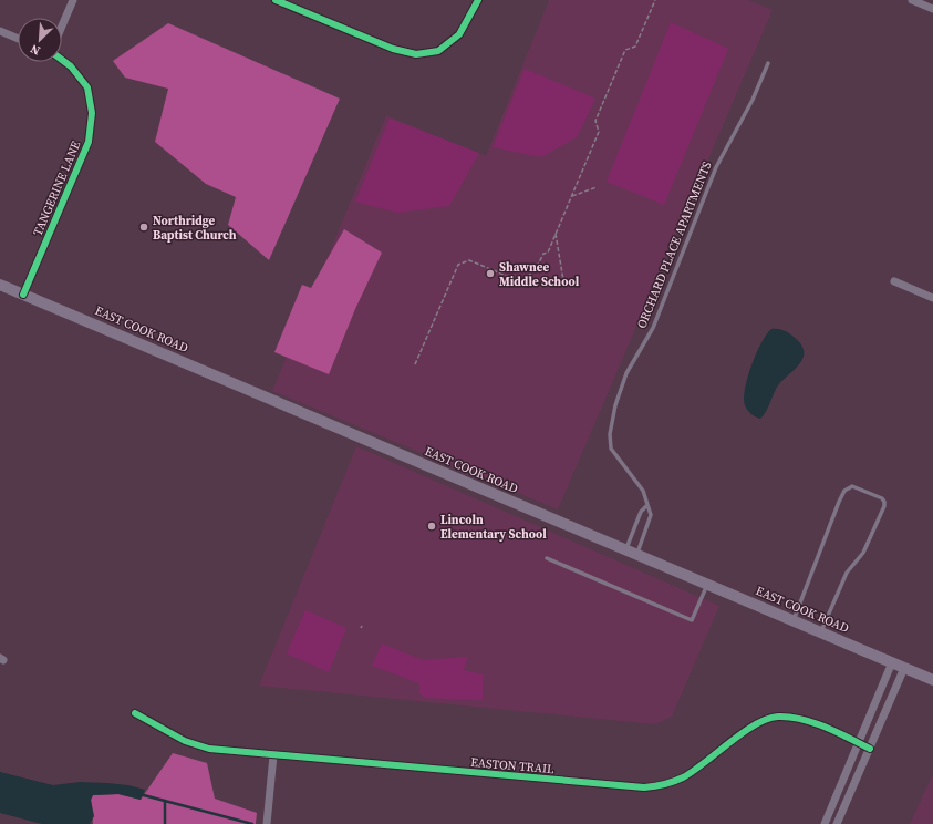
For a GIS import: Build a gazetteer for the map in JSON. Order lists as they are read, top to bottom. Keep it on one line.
{"streets":{"main road":["EAST COOK ROAD"],"street":["TANGERINE LANE","EASTON TRAIL"],"lane":["ORCHARD PLACE APARTMENTS"]},"crossings":[["TANGERINE LANE","EAST COOK ROAD"],["ORCHARD PLACE APARTMENTS","EAST COOK ROAD"]],"places":["Northridge Baptist Church","Shawnee Middle School","Lincoln Elementary School"],"north":"bottom left"}
